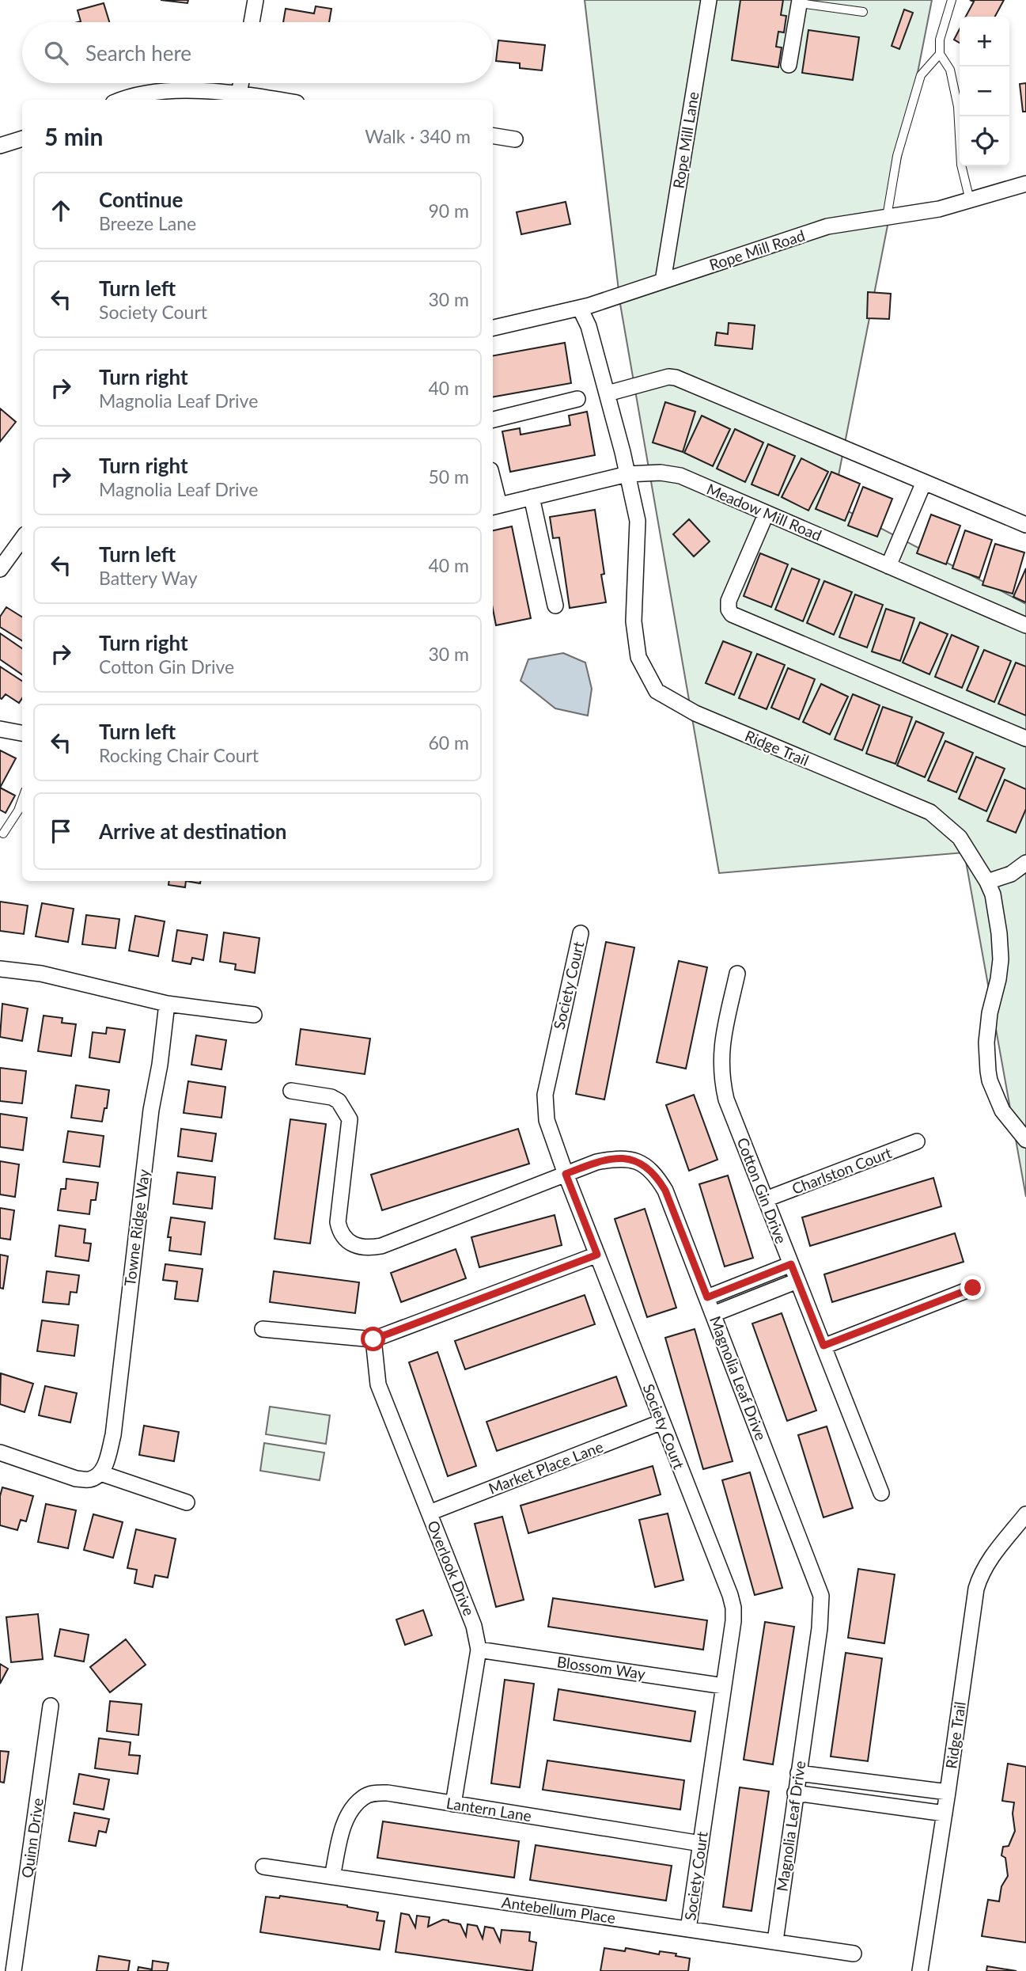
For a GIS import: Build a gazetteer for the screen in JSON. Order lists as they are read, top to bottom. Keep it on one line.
{"streets":{"street":["Rope Mill Lane","Rope Mill Road","Meadow Mill Road","Ridge Trail","Society Court","Charlston Court","Cotton Gin Drive","Towne Ridge Way","Magnolia Leaf Drive","Market Place Lane","Overlook Drive","Blossom Way","Lantern Lane","Quinn Drive","Antebellum Place"]},"crossings":[["Rope Mill Lane","Rope Mill Road"],["Rope Mill Road","Ridge Trail"],["Meadow Mill Road","Ridge Trail"],["Society Court","Magnolia Leaf Drive"],["Society Court","Market Place Lane"],["Society Court","Blossom Way"],["Society Court","Lantern Lane"],["Society Court","Antebellum Place"],["Charlston Court","Cotton Gin Drive"],["Magnolia Leaf Drive","Antebellum Place"],["Market Place Lane","Overlook Drive"],["Overlook Drive","Blossom Way"],["Overlook Drive","Lantern Lane"],["Lantern Lane","Antebellum Place"]],"page":{"map_buttons":["+","−"],"search":"Search here","heading":["5 min","Walk · 340 m"],"list":[["Continue","Breeze Lane","90 m"],["Turn left","Society Court","30 m"],["Turn right","Magnolia Leaf Drive","40 m"],["Turn right","Magnolia Leaf Drive","50 m"],["Turn left","Battery Way","40 m"],["Turn right","Cotton Gin Drive","30 m"],["Turn left","Rocking Chair Court","60 m"],"Arrive at destination"]}}
